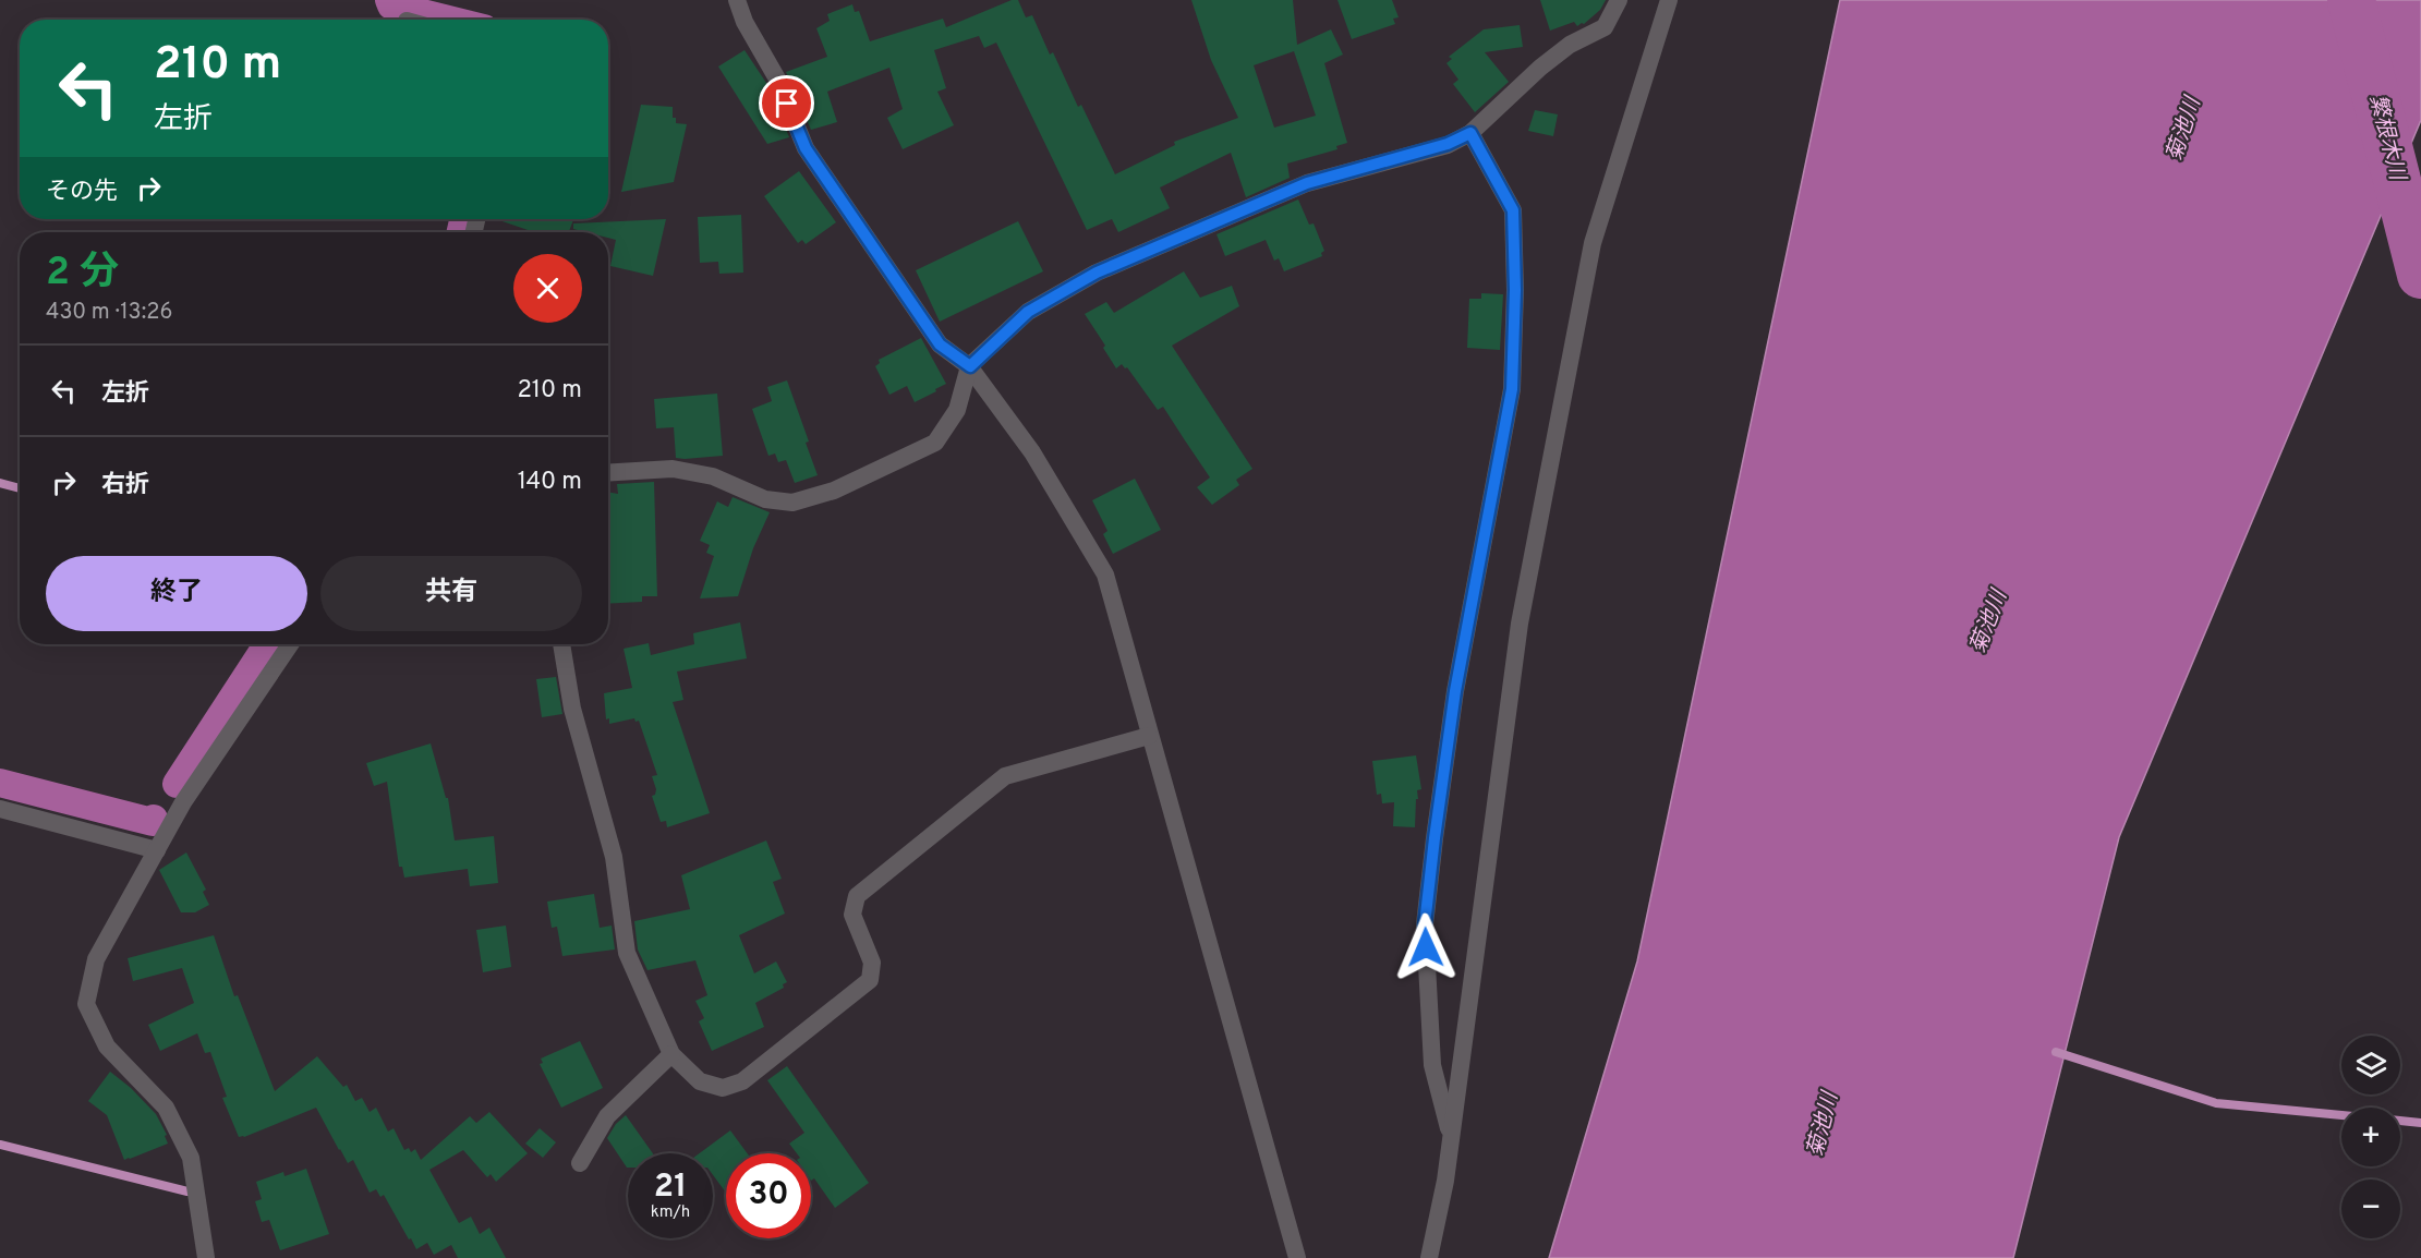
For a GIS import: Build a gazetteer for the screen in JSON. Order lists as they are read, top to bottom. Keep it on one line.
{"water":["菊池川","繁根木川"],"page":{"turn":["210 m","左折"],"then":"その先","heading":["2 分","430 m · 13:26"],"list":[{"name":"左折","value":"210 m"},{"name":"右折","value":"140 m"}],"buttons":["終了","共有"],"map_buttons":["+","−"],"speed":"21 km/h","limit":"30"}}
